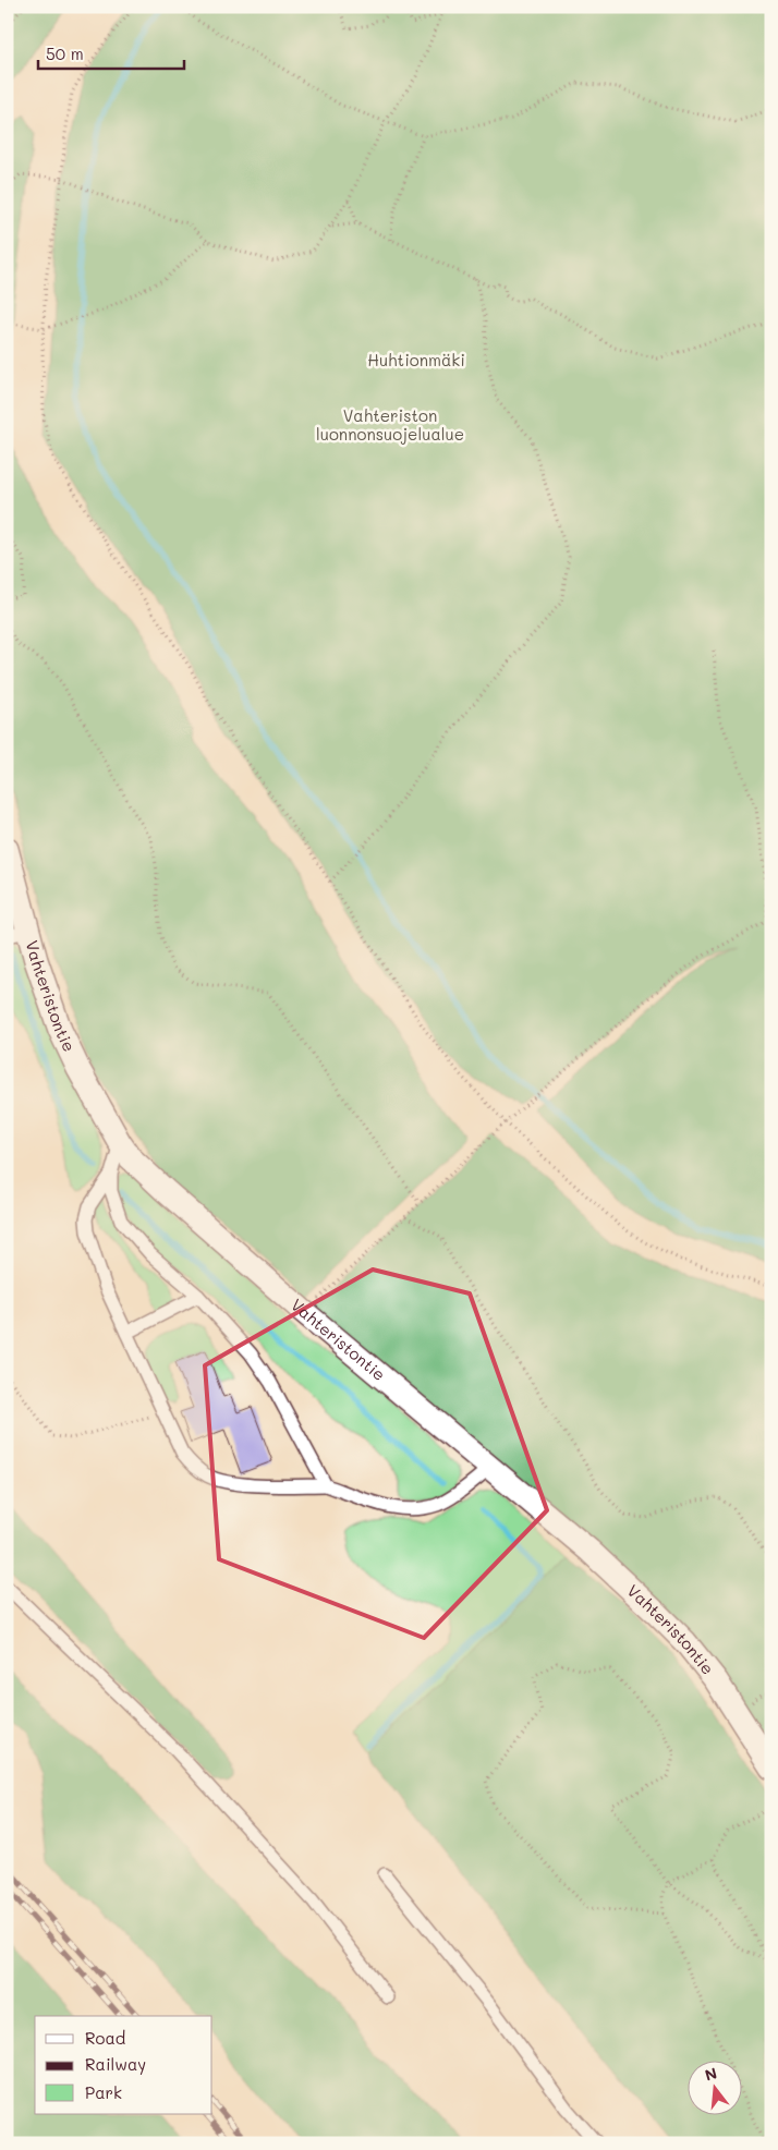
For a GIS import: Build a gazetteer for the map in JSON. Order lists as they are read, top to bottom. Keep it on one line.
{"streets":{"street":["Vahteristontie"]},"parks":["Huhtionmäki","Vahteriston luonnonsuojelualue"],"legend":["Road","Railway","Park"],"scale_bar":"50 m","north":"top"}
